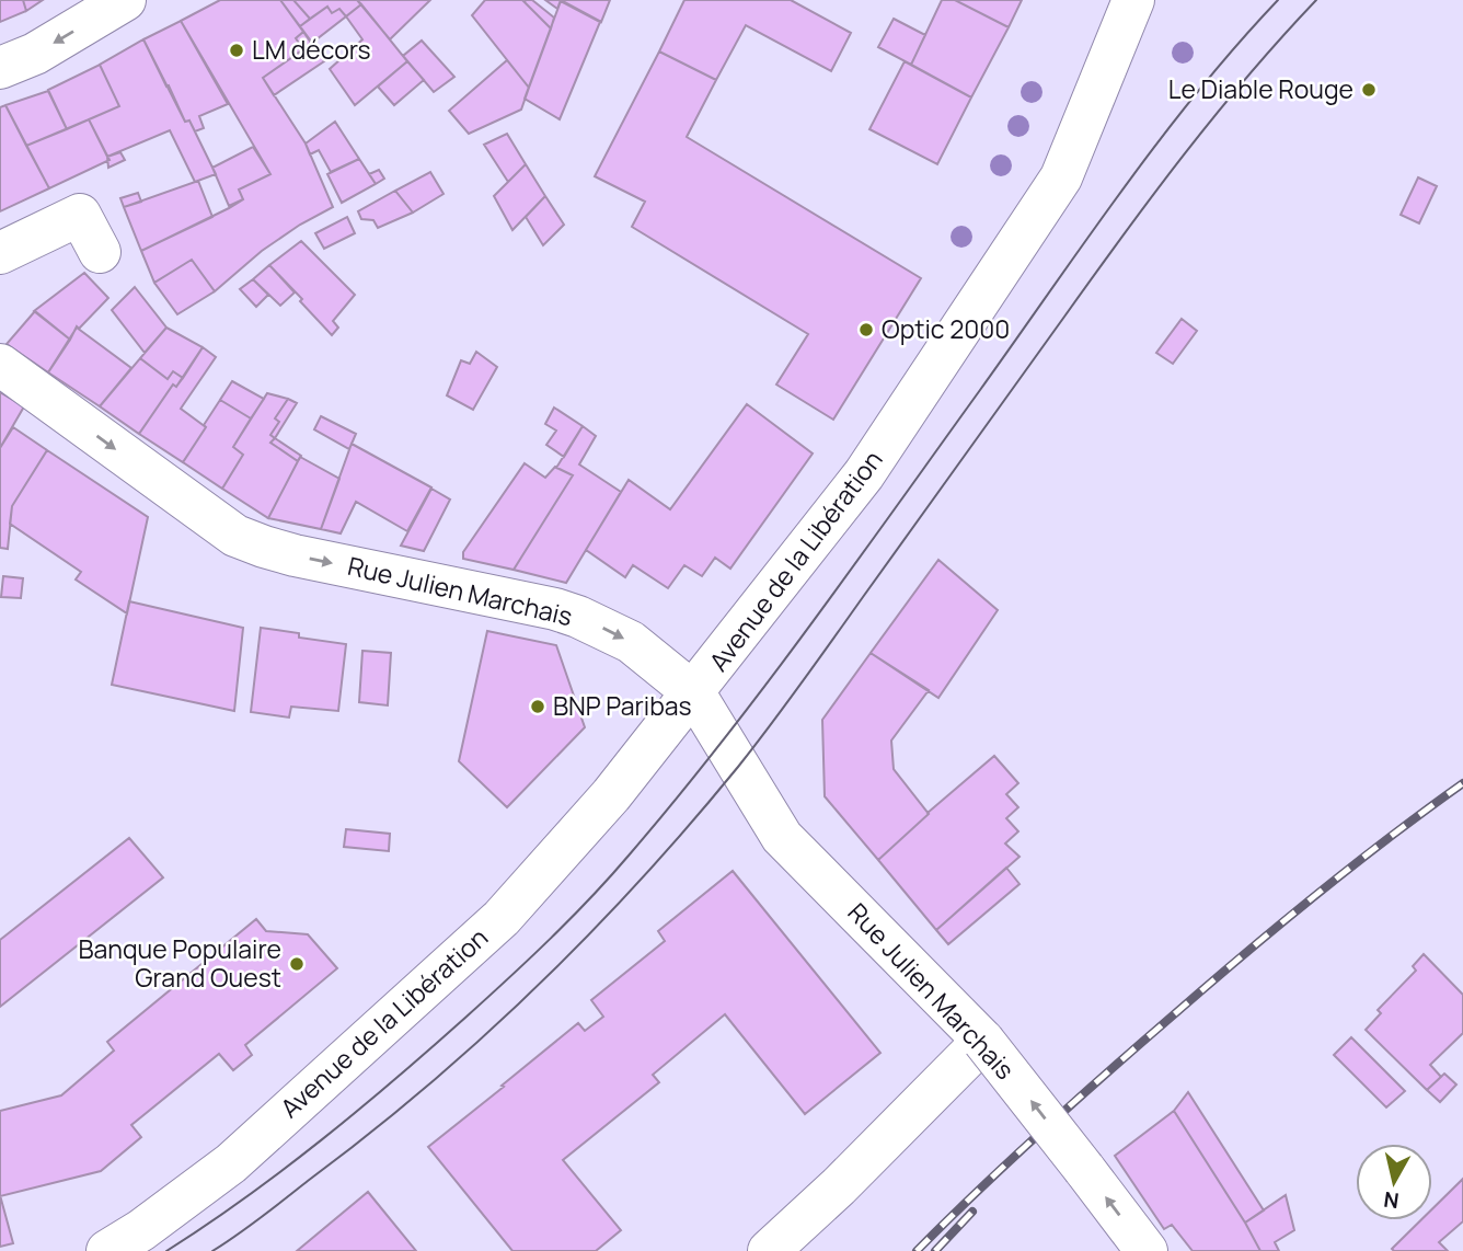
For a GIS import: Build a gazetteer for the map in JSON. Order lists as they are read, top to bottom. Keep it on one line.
{"streets":{"street":["Avenue de la Libération","Rue Julien Marchais"]},"crossings":[["Avenue de la Libération","Rue Julien Marchais"]],"places":["LM décors","Le Diable Rouge","Optic 2000","BNP Paribas","Banque Populaire Grand Ouest"],"north":"bottom"}
